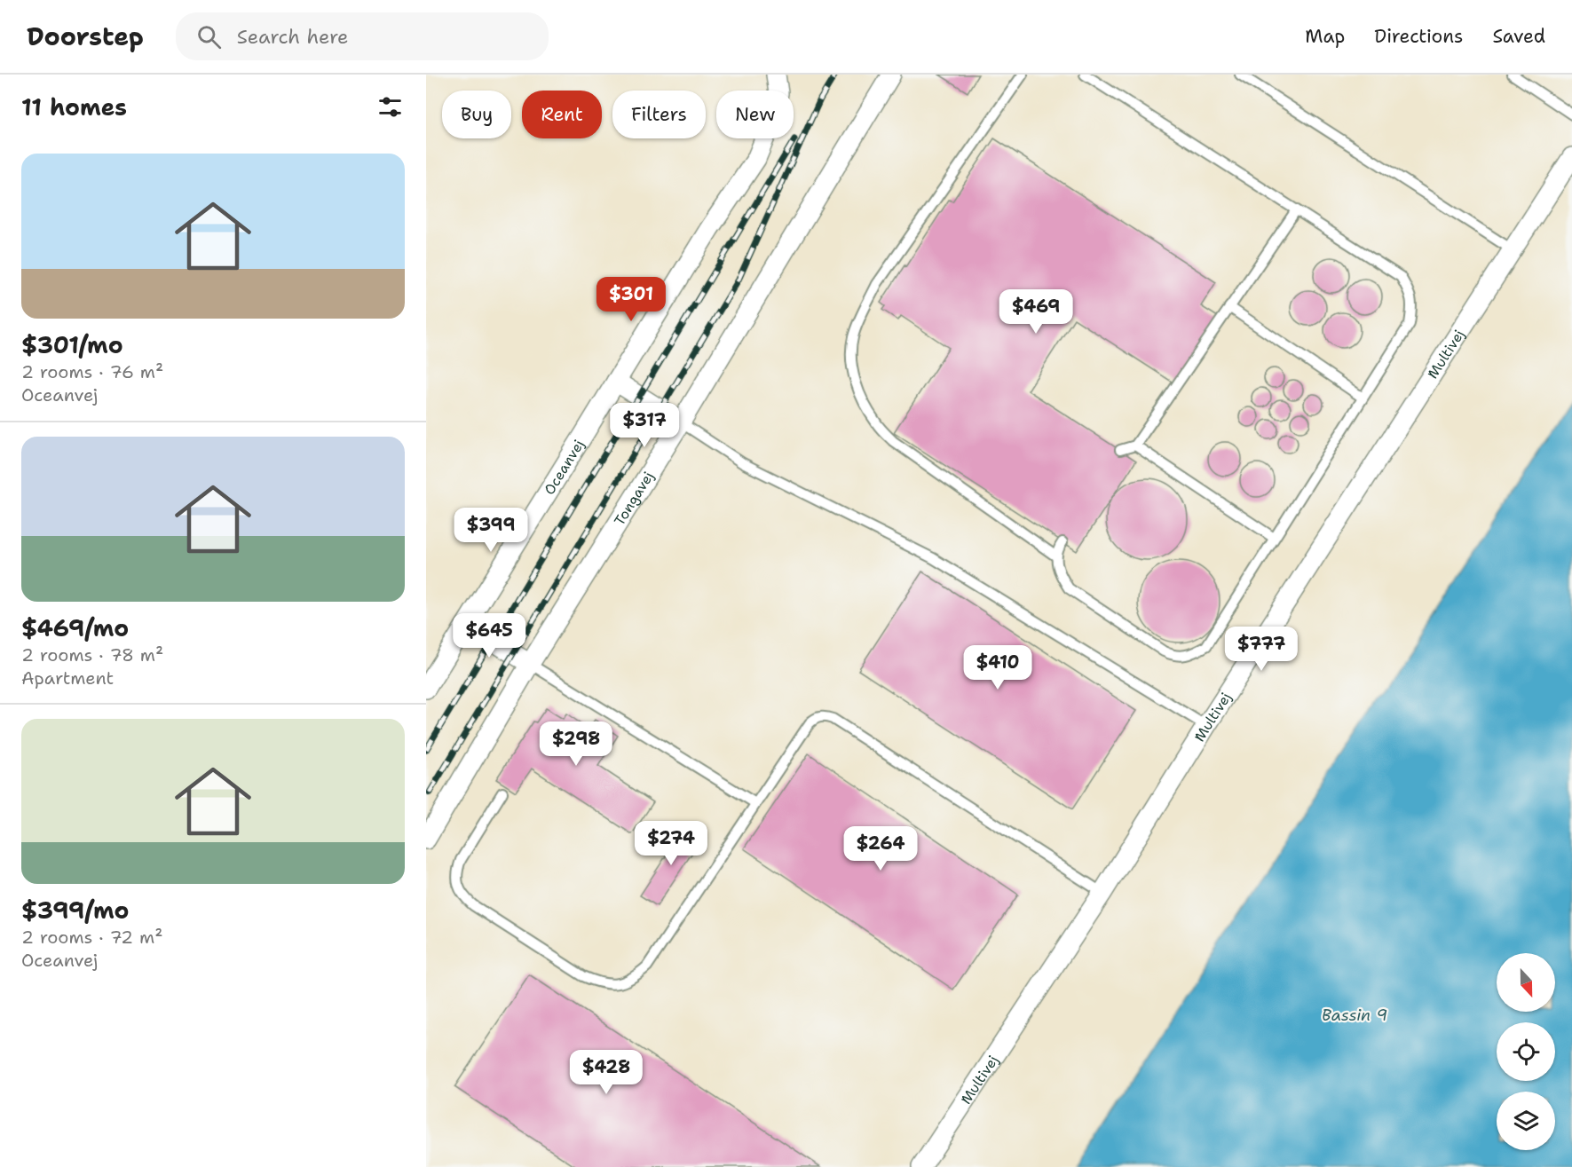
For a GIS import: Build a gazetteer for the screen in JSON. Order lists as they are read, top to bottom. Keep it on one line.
{"streets":{"street":["Multivej","Oceanvej","Tongavej"]},"water":["Bassin 9"],"north":"bottom","page":{"header":"Doorstep","search":"Search here","nav":["Map","Directions","Saved"],"heading":"11 homes","chip":["Buy","Rent","Filters","New"],"list":[{"name":"$301/mo","note":"2 rooms · 76 m² · Oceanvej"},{"name":"$469/mo","note":"2 rooms · 78 m² · Apartment"},{"name":"$399/mo","note":"2 rooms · 72 m² · Oceanvej"}],"price":["$301","$469","$317","$399","$645","$777","$410","$298","$274","$264","$428"]}}
